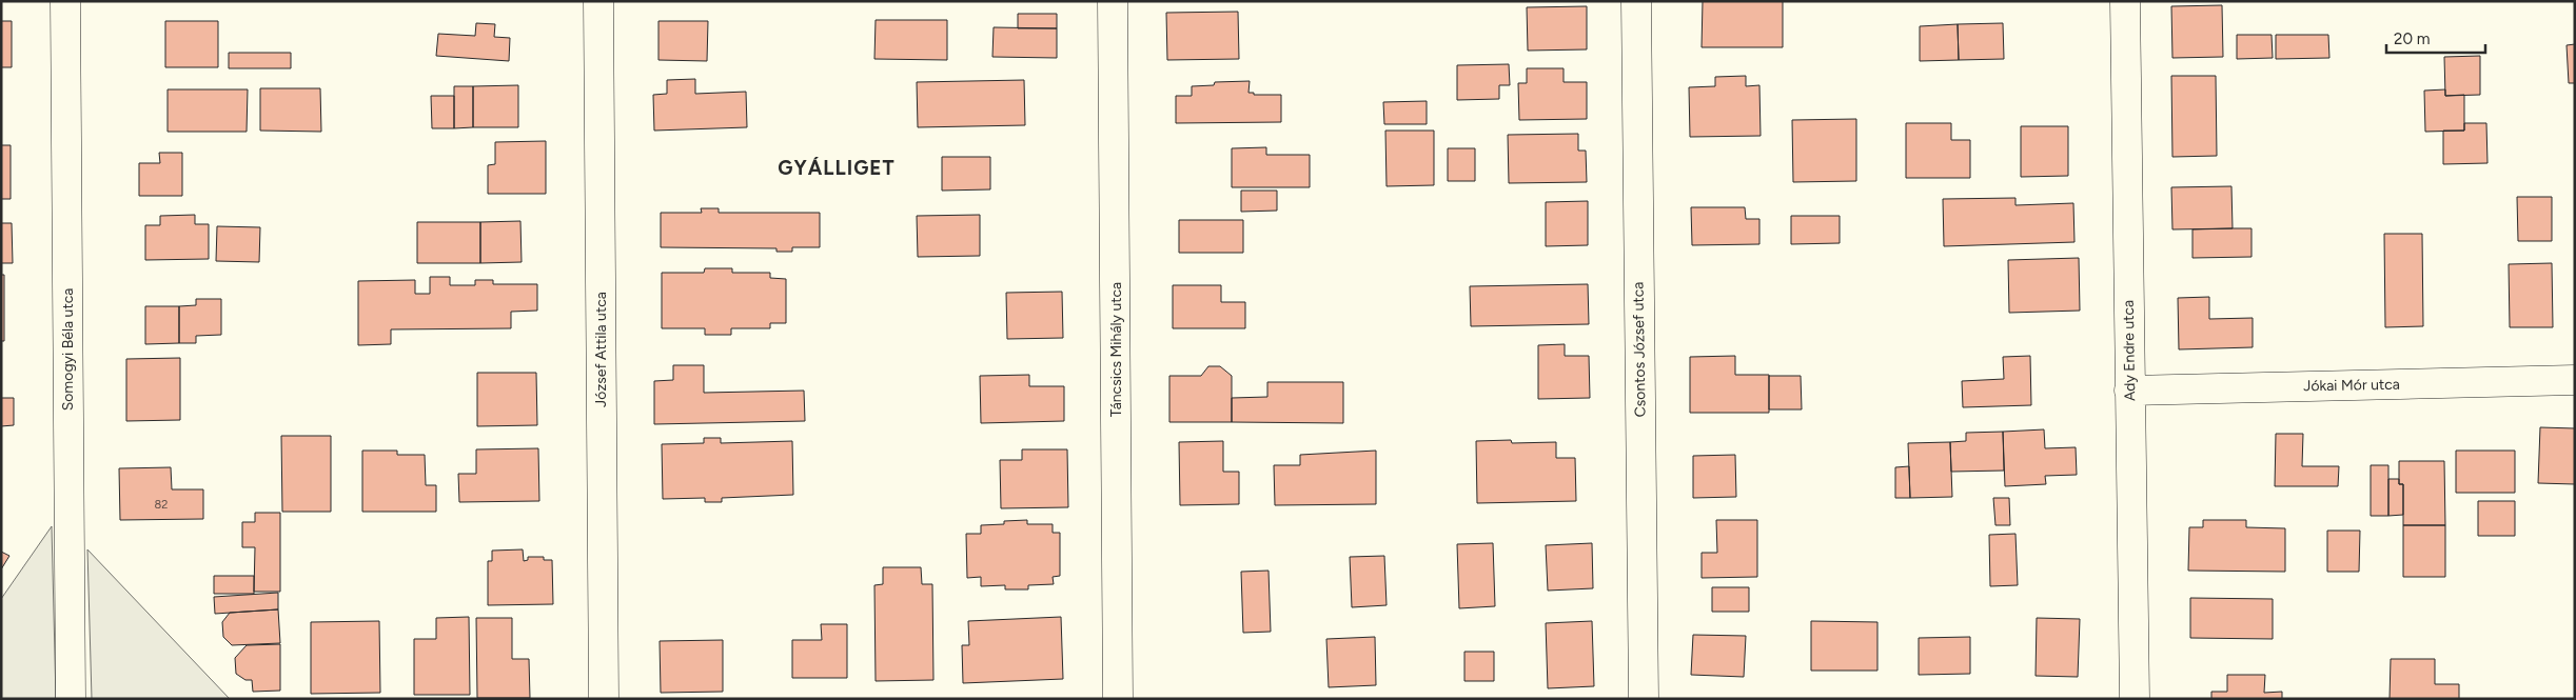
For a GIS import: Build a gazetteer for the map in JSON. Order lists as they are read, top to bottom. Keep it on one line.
{"streets":{"street":["Somogyi Béla utca","József Attila utca","Táncsics Mihály utca","Csontos József utca","Ady Endre utca","Jókai Mór utca"]},"crossings":[["Ady Endre utca","Jókai Mór utca"]],"districts":["GYÁLLIGET"],"house_numbers":["82"],"scale_bar":"20 m"}
